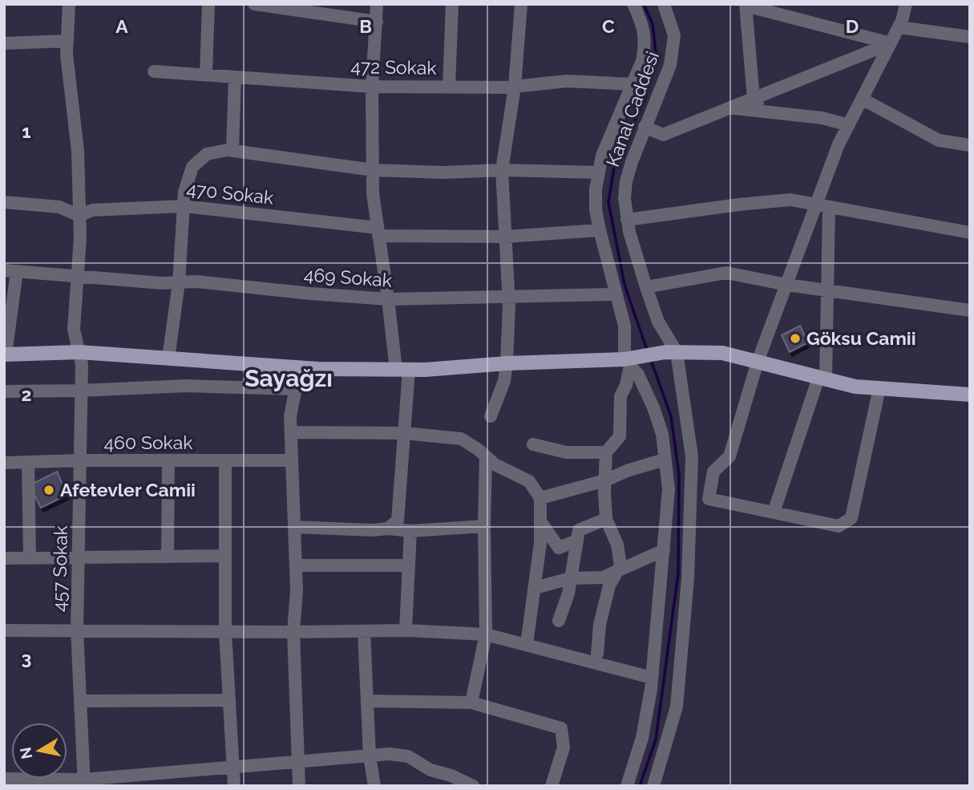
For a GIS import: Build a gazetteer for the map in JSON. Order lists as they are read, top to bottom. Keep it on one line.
{"streets":{"street":["472 Sokak","Kanal Caddesi","470 Sokak","469 Sokak","460 Sokak","457 Sokak"]},"crossings":[["470 Sokak","457 Sokak"],["469 Sokak","457 Sokak"],["460 Sokak","457 Sokak"]],"districts":["Sayağzı"],"places":["Göksu Camii","Afetevler Camii"],"north":"left","grid":{"columns":["A","B","C","D"],"rows":["1","2","3"]}}
